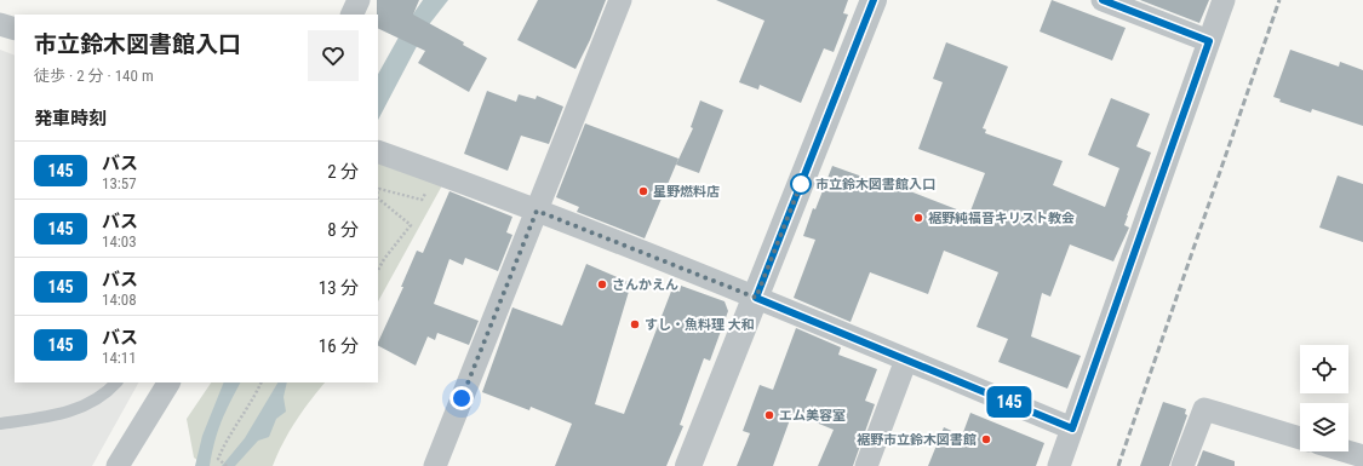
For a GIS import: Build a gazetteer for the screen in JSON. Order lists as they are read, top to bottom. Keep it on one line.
{"places":["市立鈴木図書館入口","星野燃料店","裾野純福音キリスト教会","さんかえん","すし・魚料理 大和","エム美容室","裾野市立鈴木図書館"],"lines":["bus line 145"],"page":{"on_map":"145","heading":[["市立鈴木図書館入口","徒歩 · 2 分 · 140 m"],"発車時刻"],"list":[{"mark":"145","name":"バス","note":"13:57","value":"2 分"},{"mark":"145","name":"バス","note":"14:03","value":"8 分"},{"mark":"145","name":"バス","note":"14:08","value":"13 分"},{"mark":"145","name":"バス","note":"14:11","value":"16 分"}]}}
